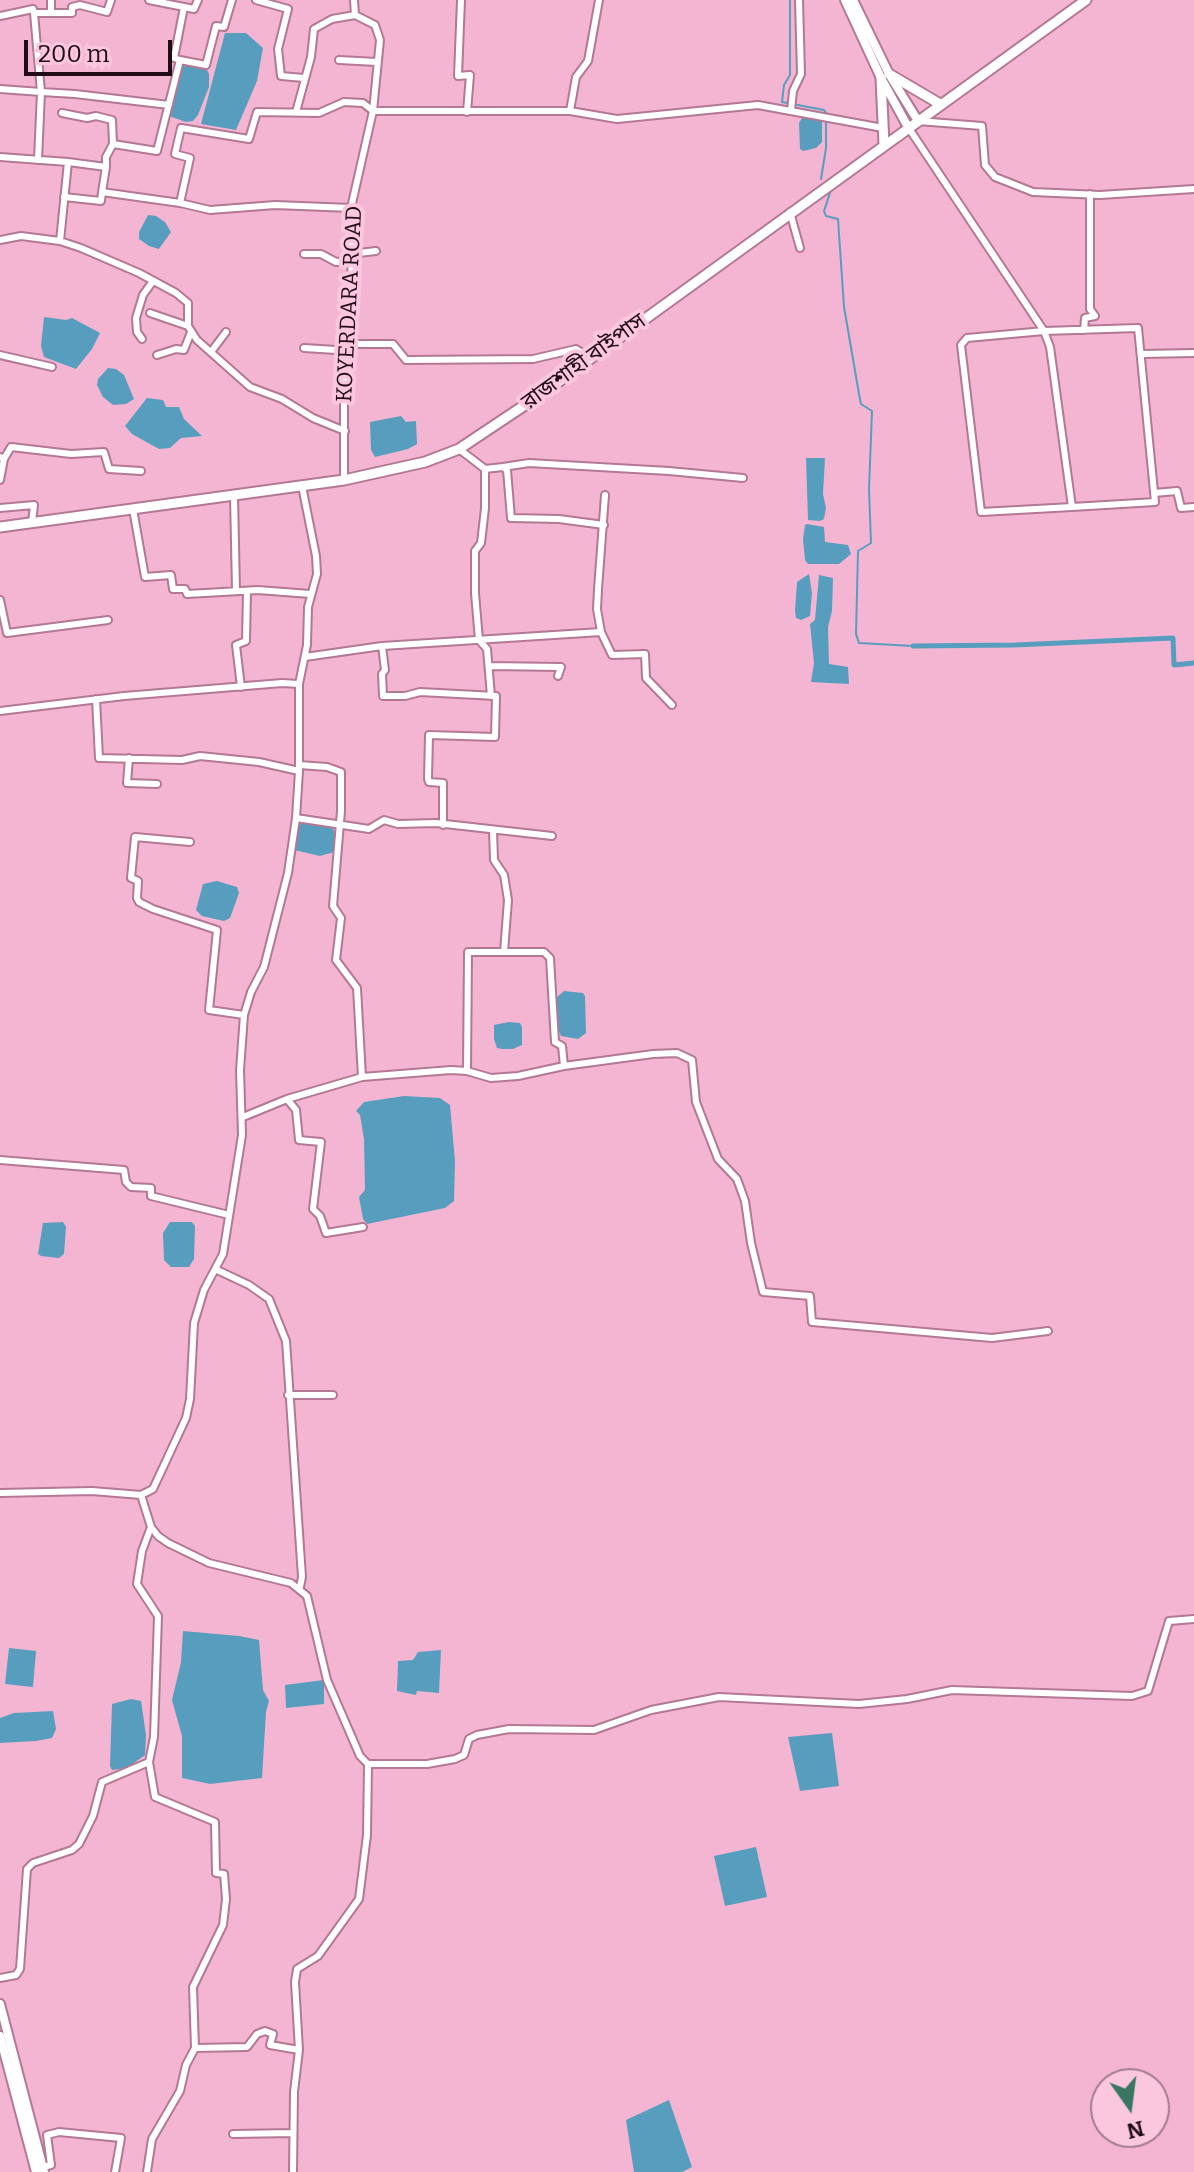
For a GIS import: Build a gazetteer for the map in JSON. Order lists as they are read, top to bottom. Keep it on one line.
{"streets":{"highway":["রাজশাহী বাইপাস"],"street":["KOYERDARA ROAD"]},"crossings":[["KOYERDARA ROAD","রাজশাহী বাইপাস"]],"scale_bar":"200 m","north":"bottom"}
